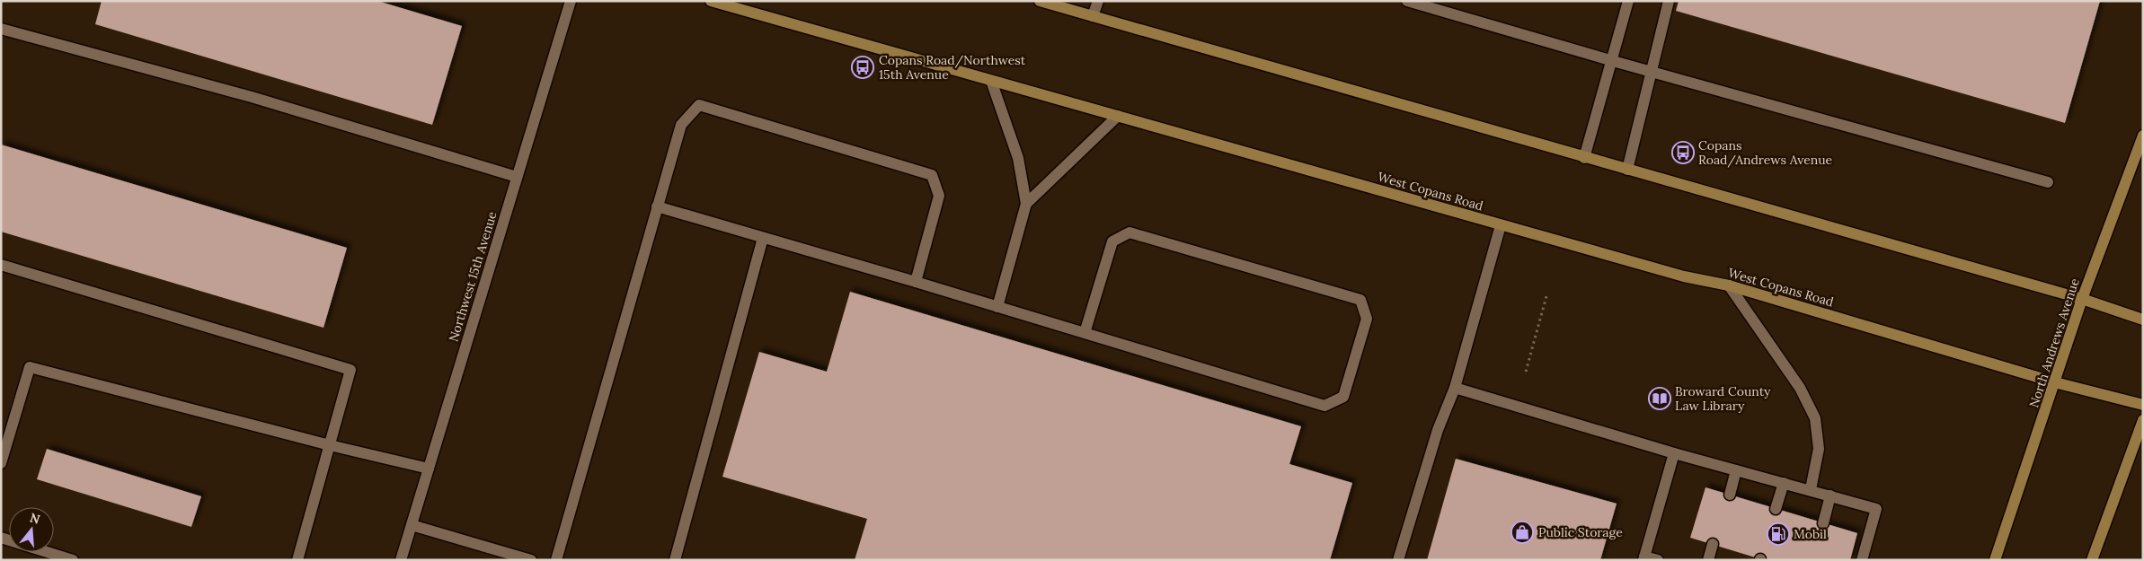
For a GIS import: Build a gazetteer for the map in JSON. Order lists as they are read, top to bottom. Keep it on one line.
{"streets":{"main road":["West Copans Road","North Andrews Avenue"],"street":["Northwest 15th Avenue"]},"crossings":[["West Copans Road","North Andrews Avenue"]],"places":{"bus stop":["Copans Road/Northwest 15th Avenue","Copans Road/Andrews Avenue"],"library":["Broward County Law Library"],"shop":["Public Storage"],"fuel station":["Mobil"]},"north":"top"}
